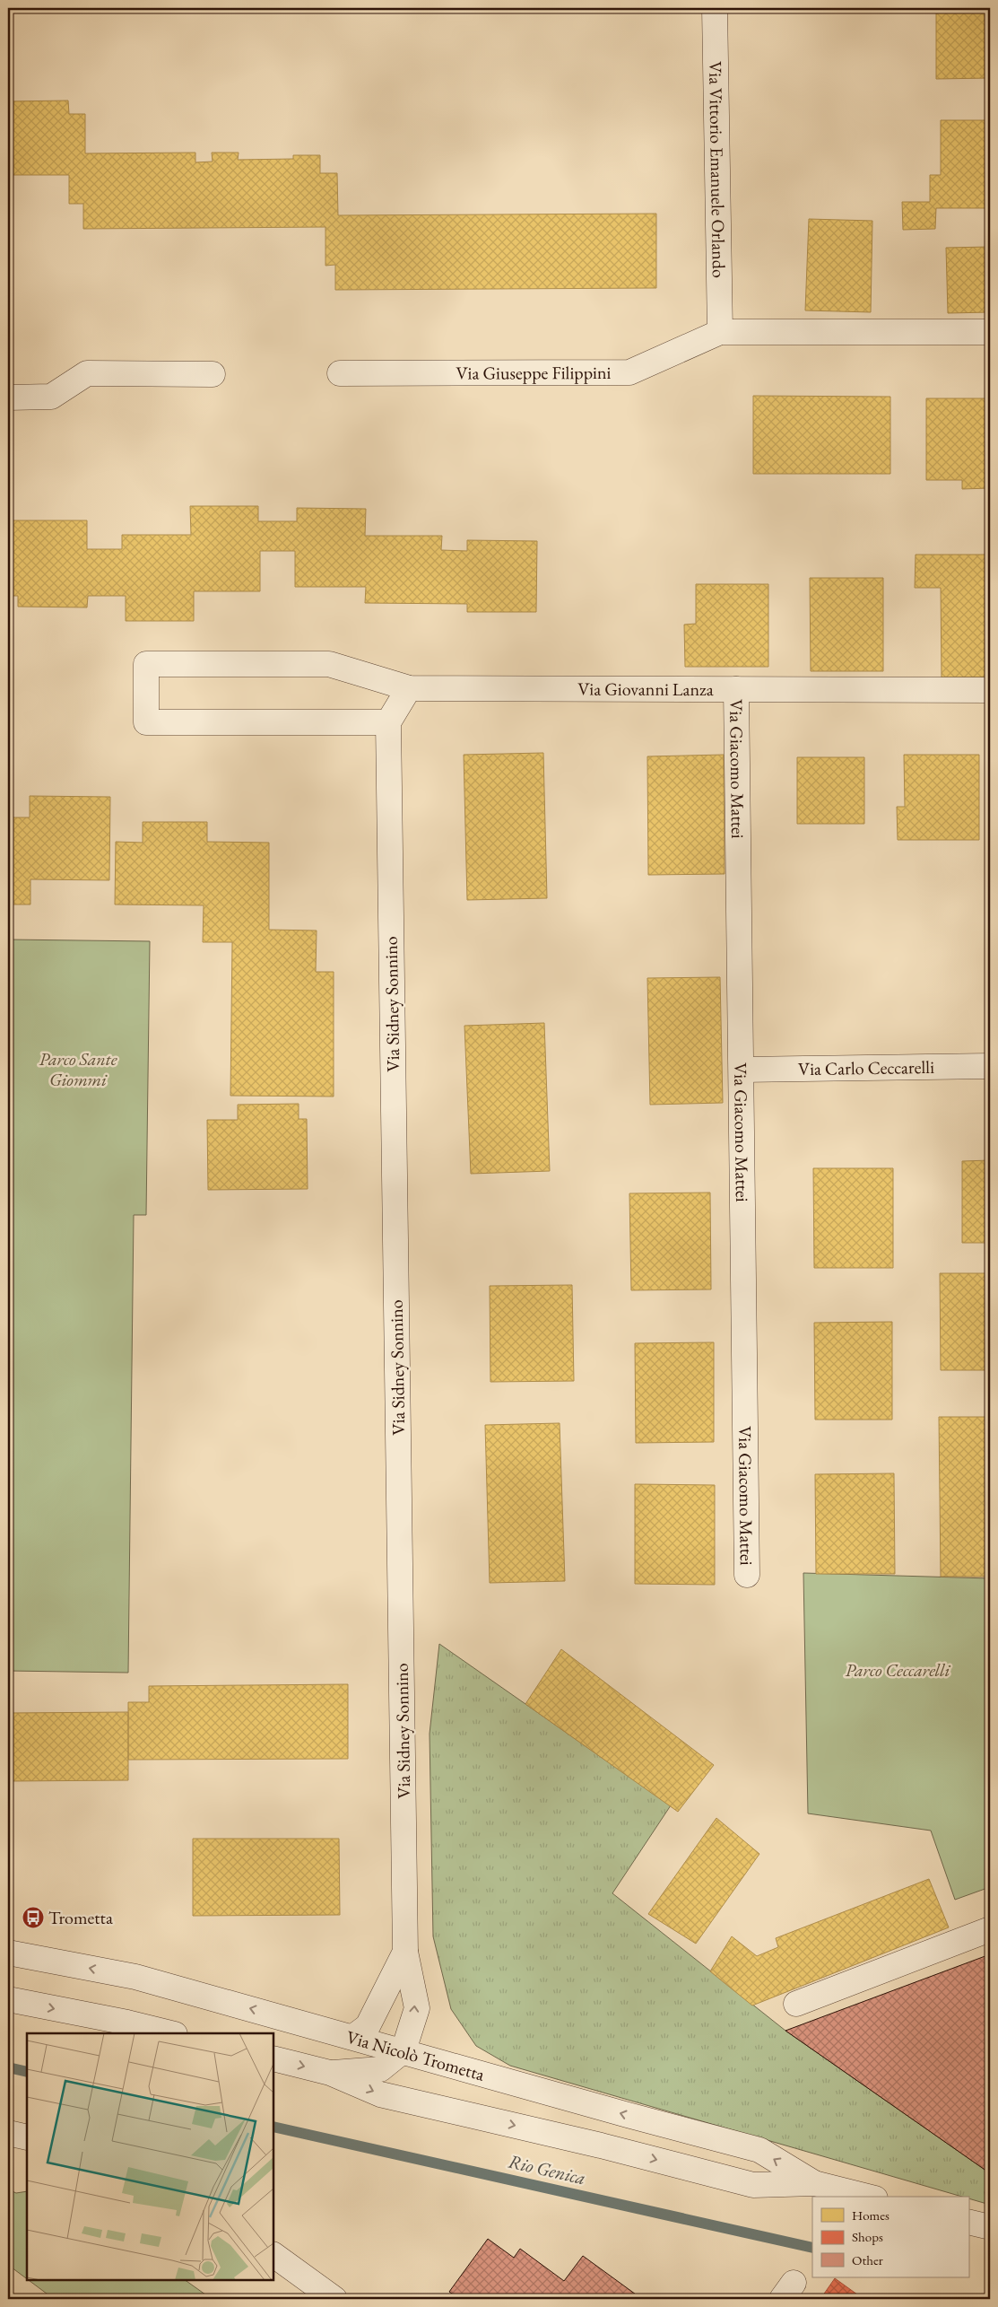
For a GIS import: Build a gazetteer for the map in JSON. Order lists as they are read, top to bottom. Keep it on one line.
{"streets":{"street":["Via Vittorio Emanuele Orlando","Via Giuseppe Filippini","Via Giovanni Lanza","Via Giacomo Mattei","Via Sidney Sonnino","Via Carlo Ceccarelli","Via Nicolò Trometta"]},"crossings":[["Via Vittorio Emanuele Orlando","Via Giuseppe Filippini"],["Via Giovanni Lanza","Via Giacomo Mattei"],["Via Giovanni Lanza","Via Sidney Sonnino"],["Via Giacomo Mattei","Via Carlo Ceccarelli"],["Via Sidney Sonnino","Via Nicolò Trometta"]],"water":["Rio Genica"],"parks":["Parco Sante Giommi","Parco Ceccarelli"],"places":{"bus stop":["Trometta"]},"legend":["Homes","Shops","Other"]}
